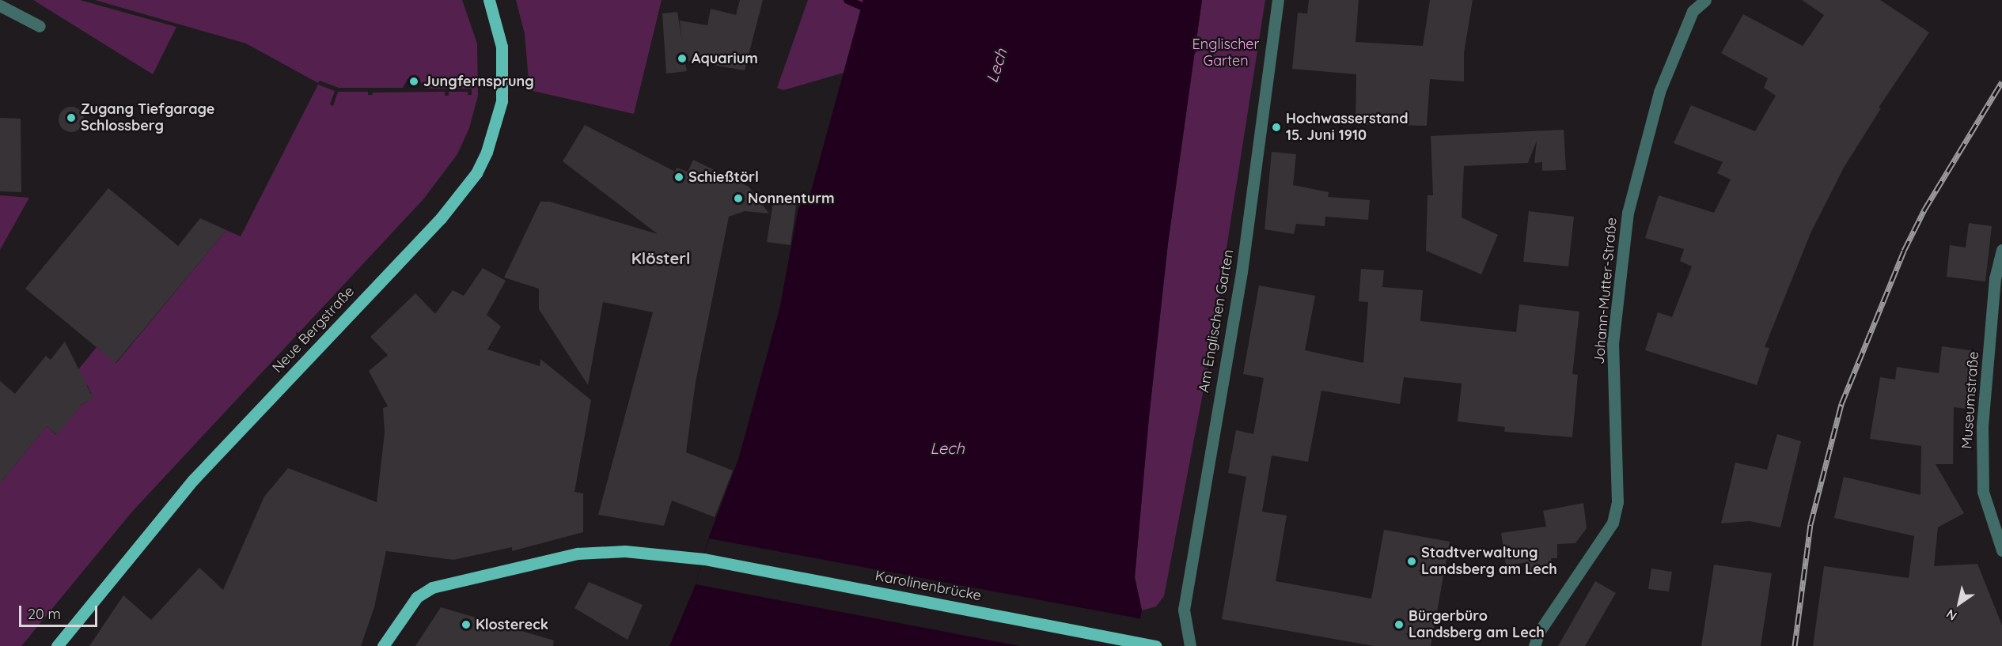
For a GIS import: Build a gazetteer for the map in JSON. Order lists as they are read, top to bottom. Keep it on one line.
{"streets":{"main road":["Neue Bergstraße","Karolinenbrücke"],"street":["Johann-Mutter-Straße","Am Englischen Garten","Museumstraße"]},"districts":["Klösterl"],"water":["Lech"],"parks":["Englischer Garten"],"places":["Aquarium","Jungfernsprung","Zugang Tiefgarage Schlossberg","Hochwasserstand 15. Juni 1910","Schießtörl","Nonnenturm","Stadtverwaltung Landsberg am Lech","Klostereck","Bürgerbüro Landsberg am Lech"],"scale_bar":"20 m","north":"bottom left"}
